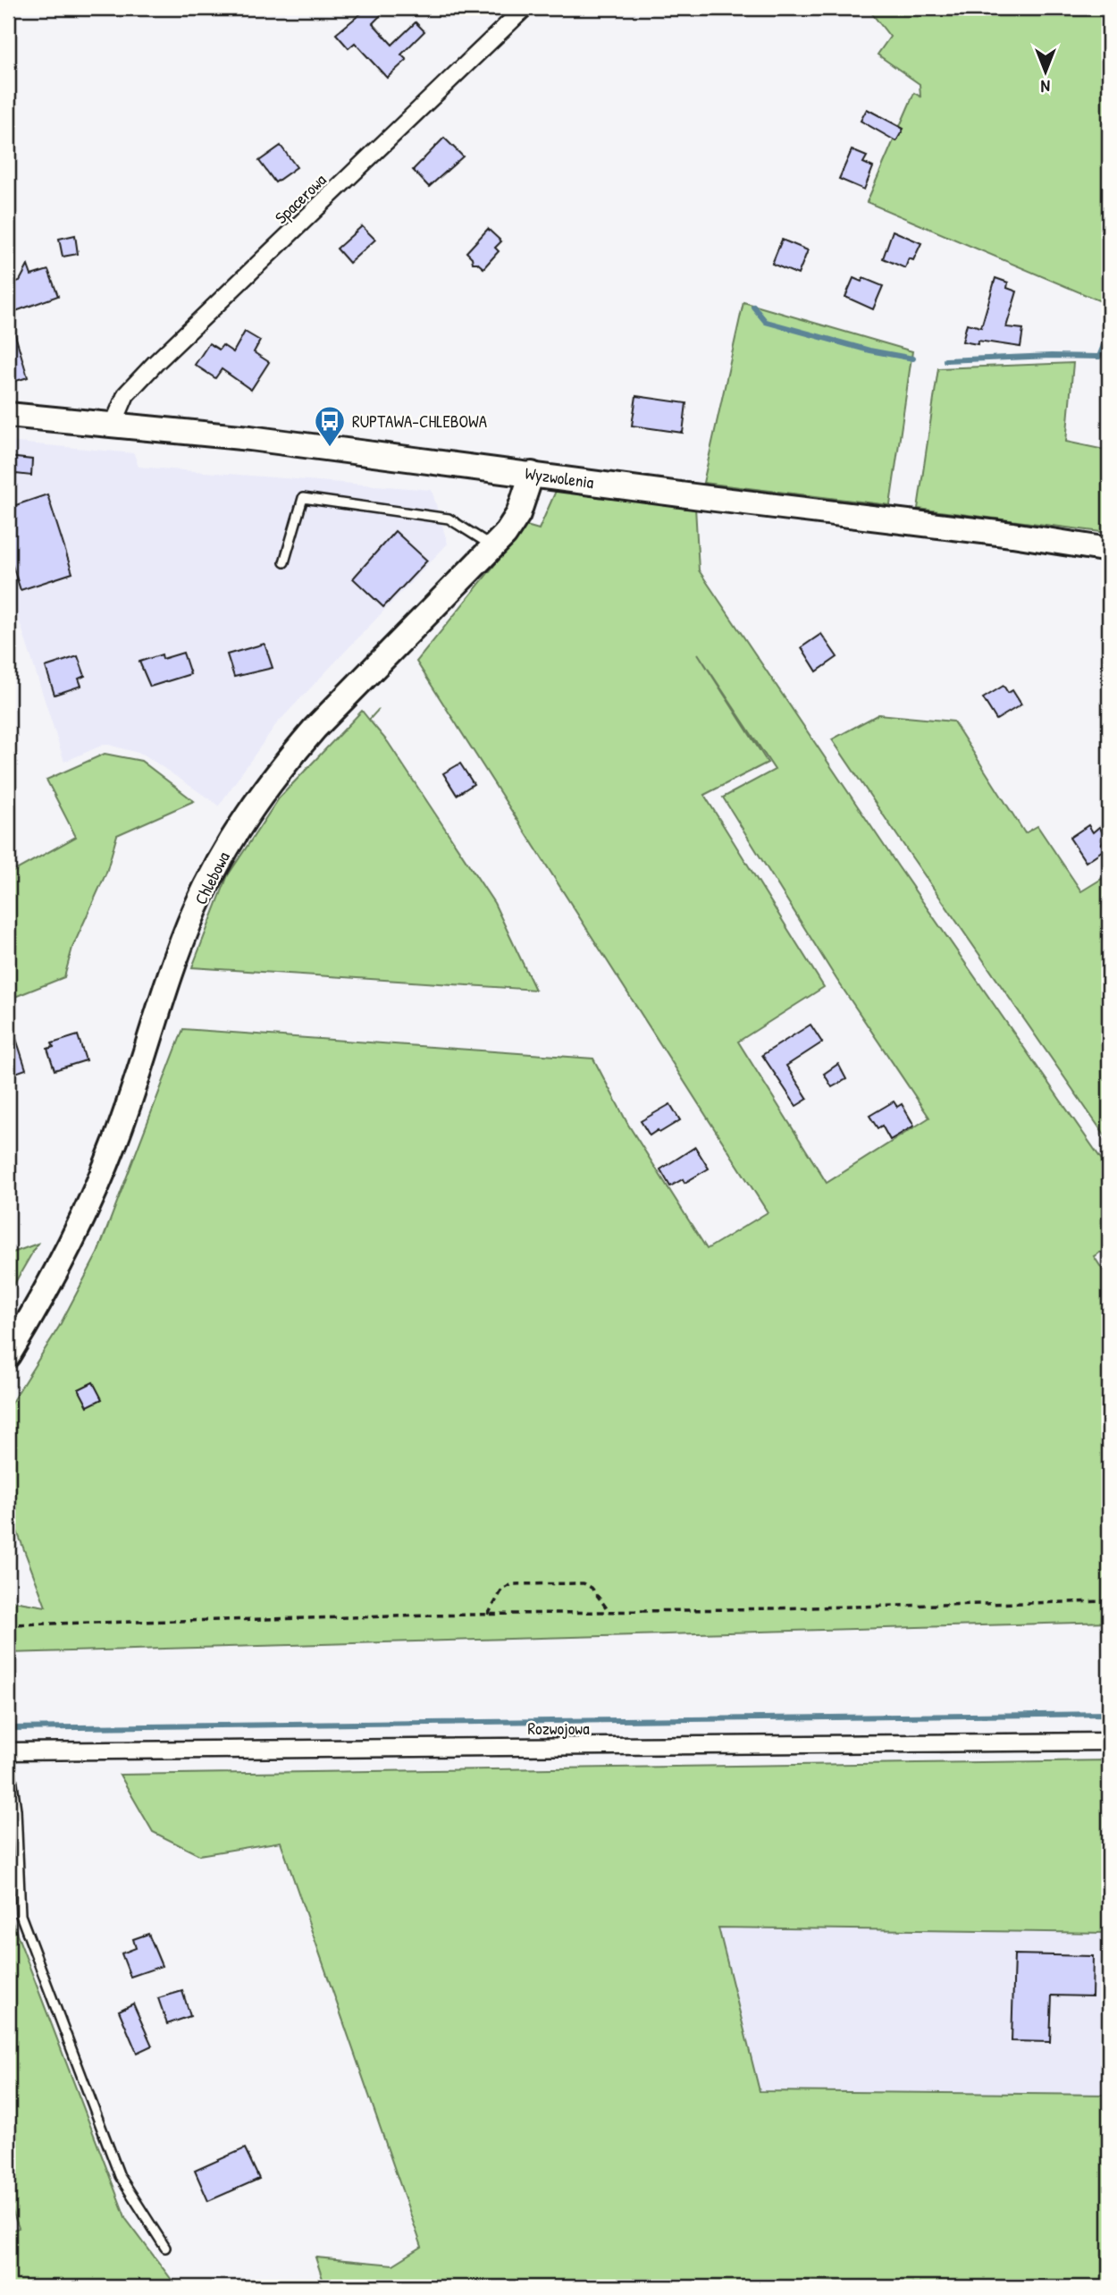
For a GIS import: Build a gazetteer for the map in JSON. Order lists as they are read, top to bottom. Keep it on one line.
{"streets":{"street":["Spacerowa","Wyzwolenia","Chlebowa","Rozwojowa"]},"crossings":[["Spacerowa","Wyzwolenia"],["Wyzwolenia","Chlebowa"]],"places":{"bus stop":["RUPTAWA-CHLEBOWA"]},"north":"bottom"}
